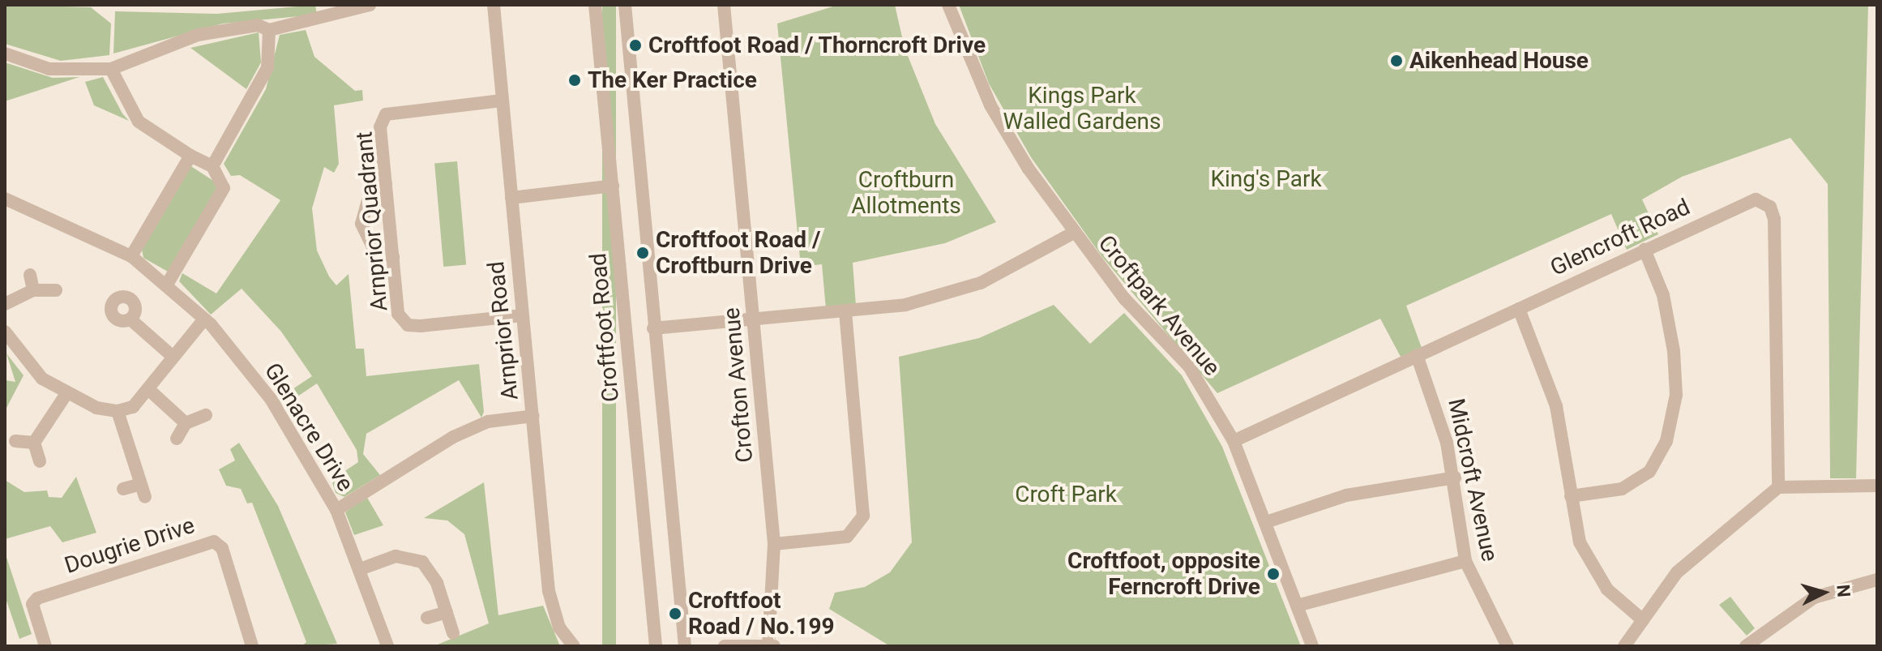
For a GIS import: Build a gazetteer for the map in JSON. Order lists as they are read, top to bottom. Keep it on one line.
{"streets":{"street":["Arnprior Quadrant","Glencroft Road","Croftpark Avenue","Croftfoot Road","Arnprior Road","Crofton Avenue","Glenacre Drive","Midcroft Avenue","Dougrie Drive"]},"crossings":[["Arnprior Quadrant","Arnprior Road"],["Glencroft Road","Croftpark Avenue"],["Glencroft Road","Midcroft Avenue"]],"parks":["Kings Park Walled Gardens","King's Park","Croftburn Allotments","Croft Park"],"places":["Croftfoot Road / Thorncroft Drive","Aikenhead House","The Ker Practice","Croftfoot Road / Croftburn Drive","Croftfoot, opposite Ferncroft Drive","Croftfoot Road / No.199"],"north":"right"}
